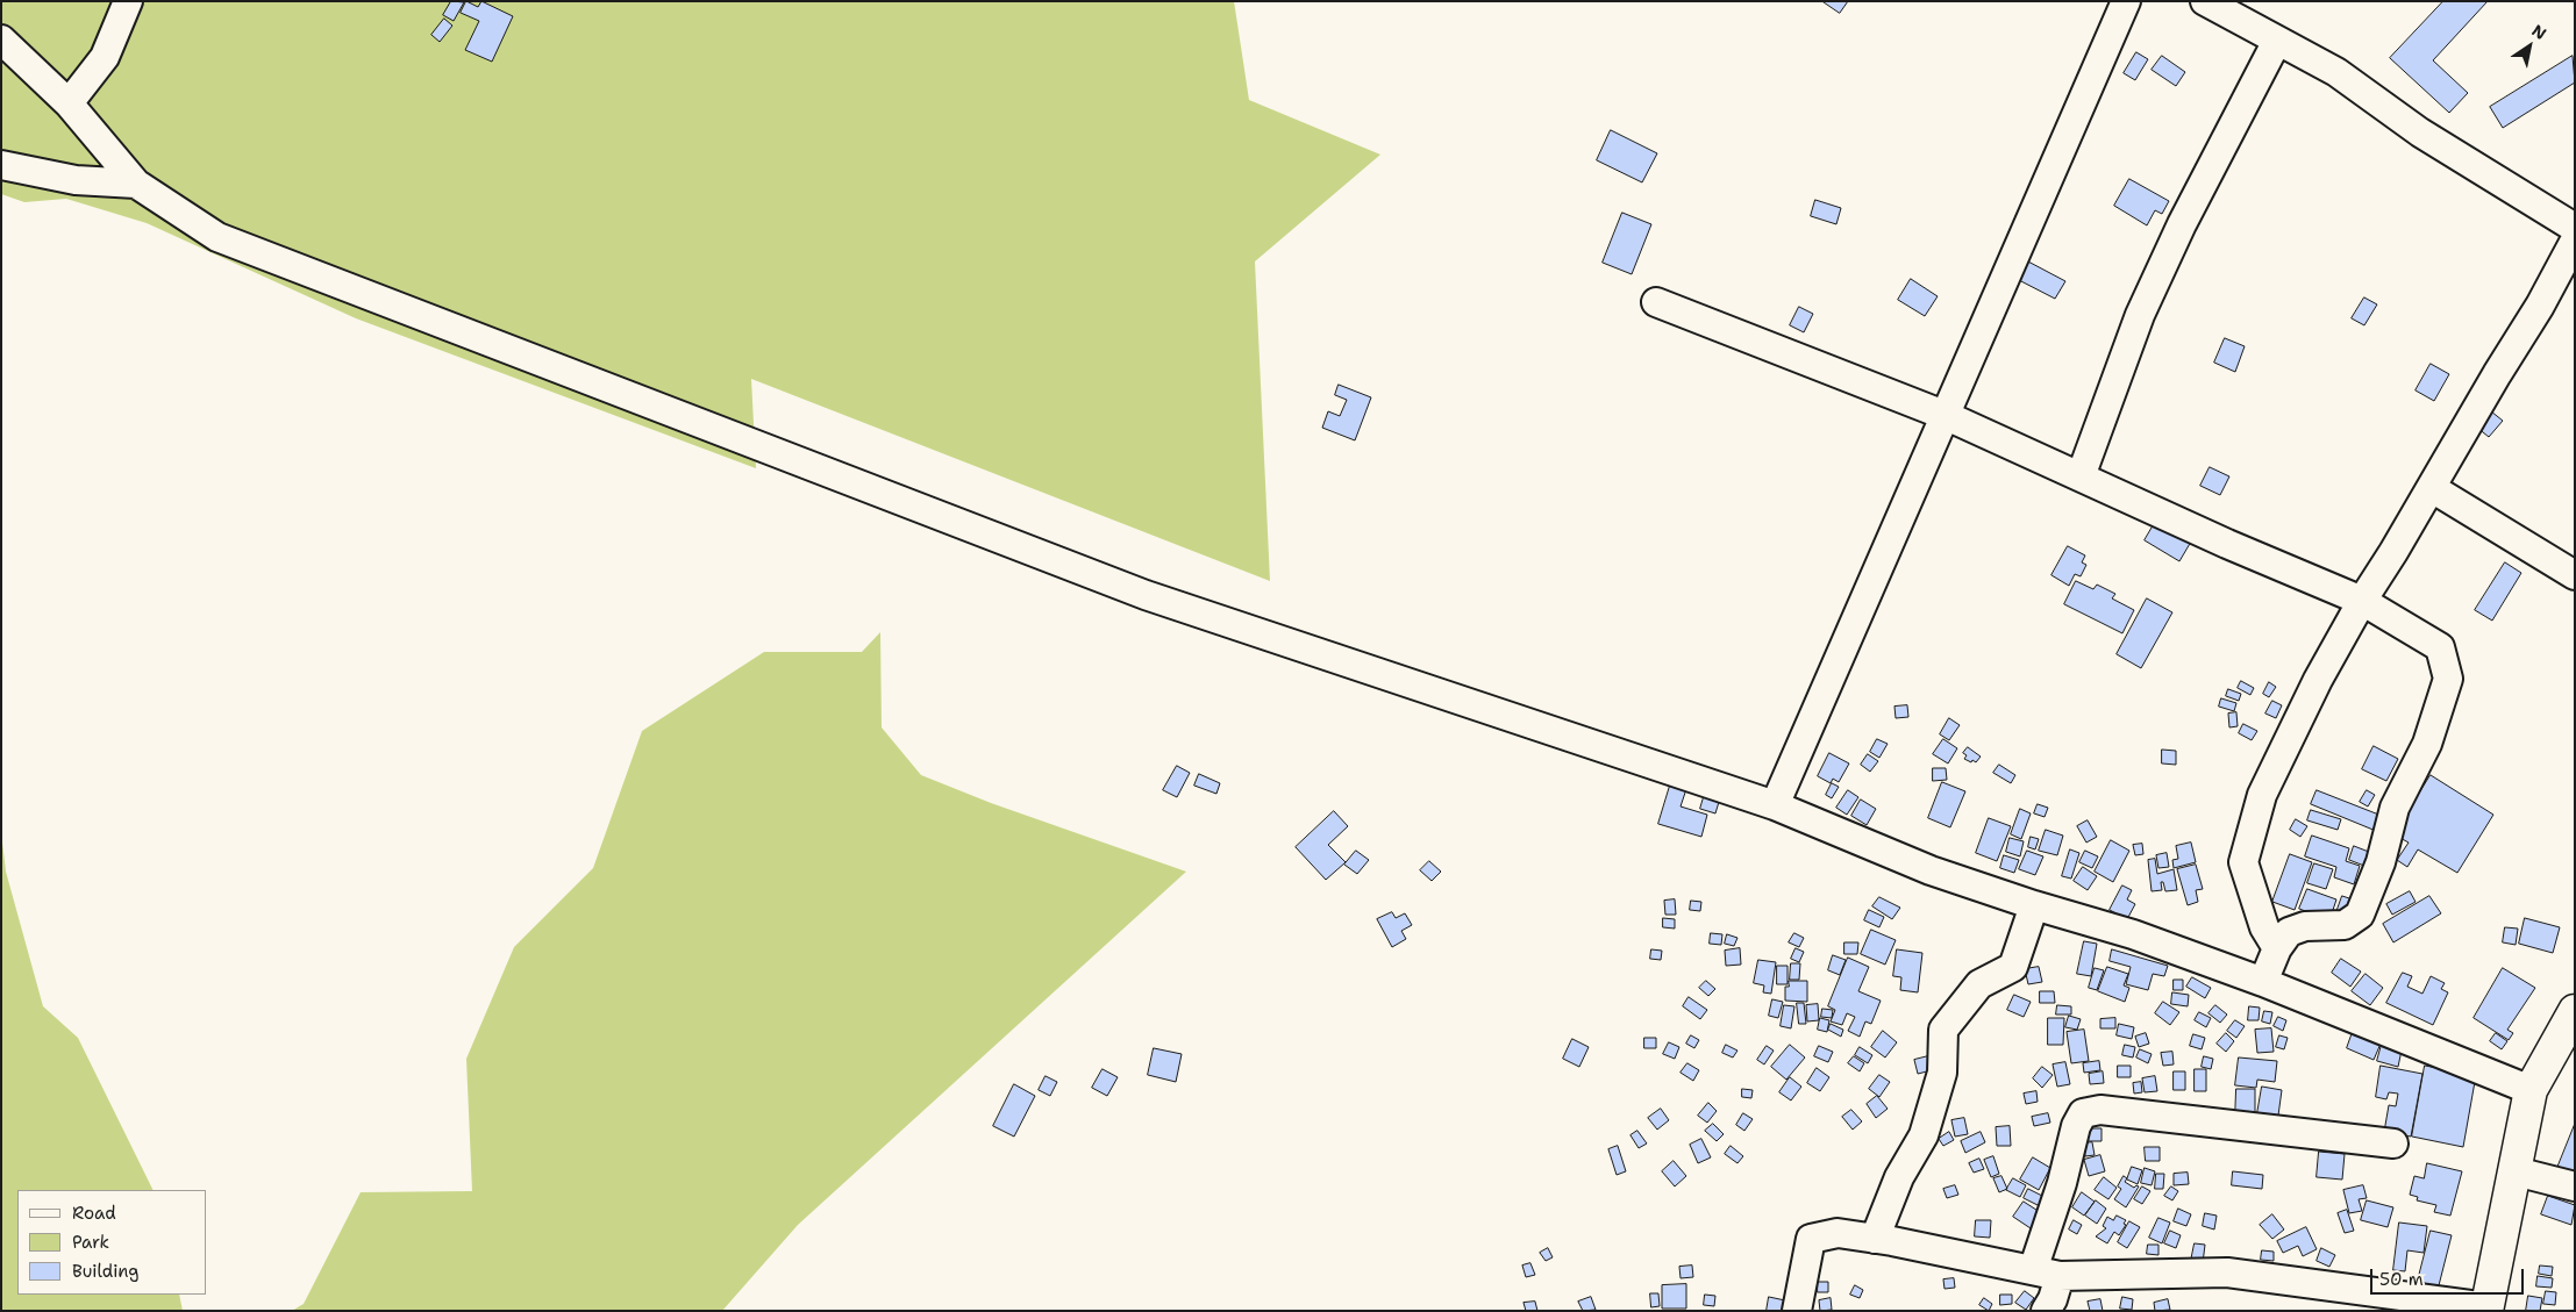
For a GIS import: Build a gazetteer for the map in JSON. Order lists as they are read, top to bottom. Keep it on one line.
{"legend":["Road","Park","Building"],"scale_bar":"50 m","north":"top right"}
